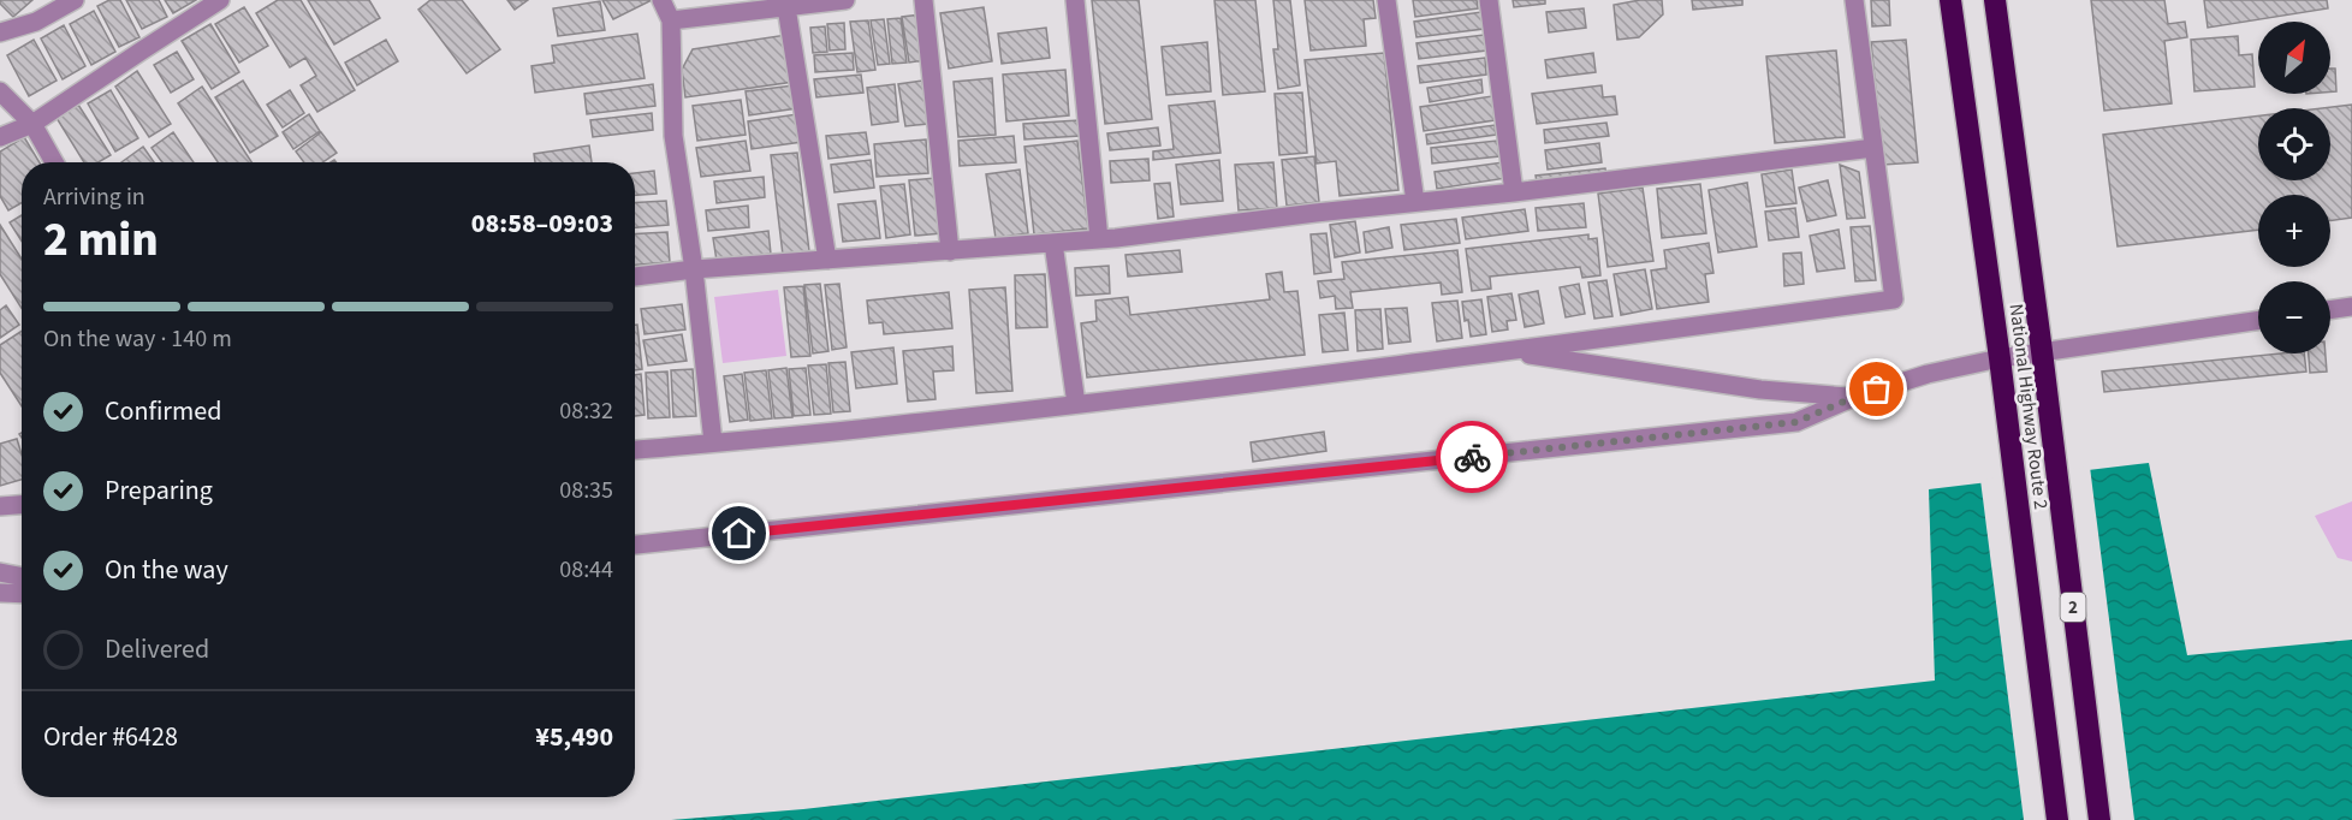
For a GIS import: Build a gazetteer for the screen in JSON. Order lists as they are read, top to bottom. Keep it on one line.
{"streets":{"highway":["National Highway Route 2","2"]},"north":"top right","page":{"map_buttons":["+","−"],"heading":["2 min","Arriving in","08:58–09:03"],"panel":["Order #6428","¥5,490"],"bar":"On the way · 140 m","list":[["Confirmed","08:32"],["Preparing","08:35"],["On the way","08:44"],"Delivered"]}}
